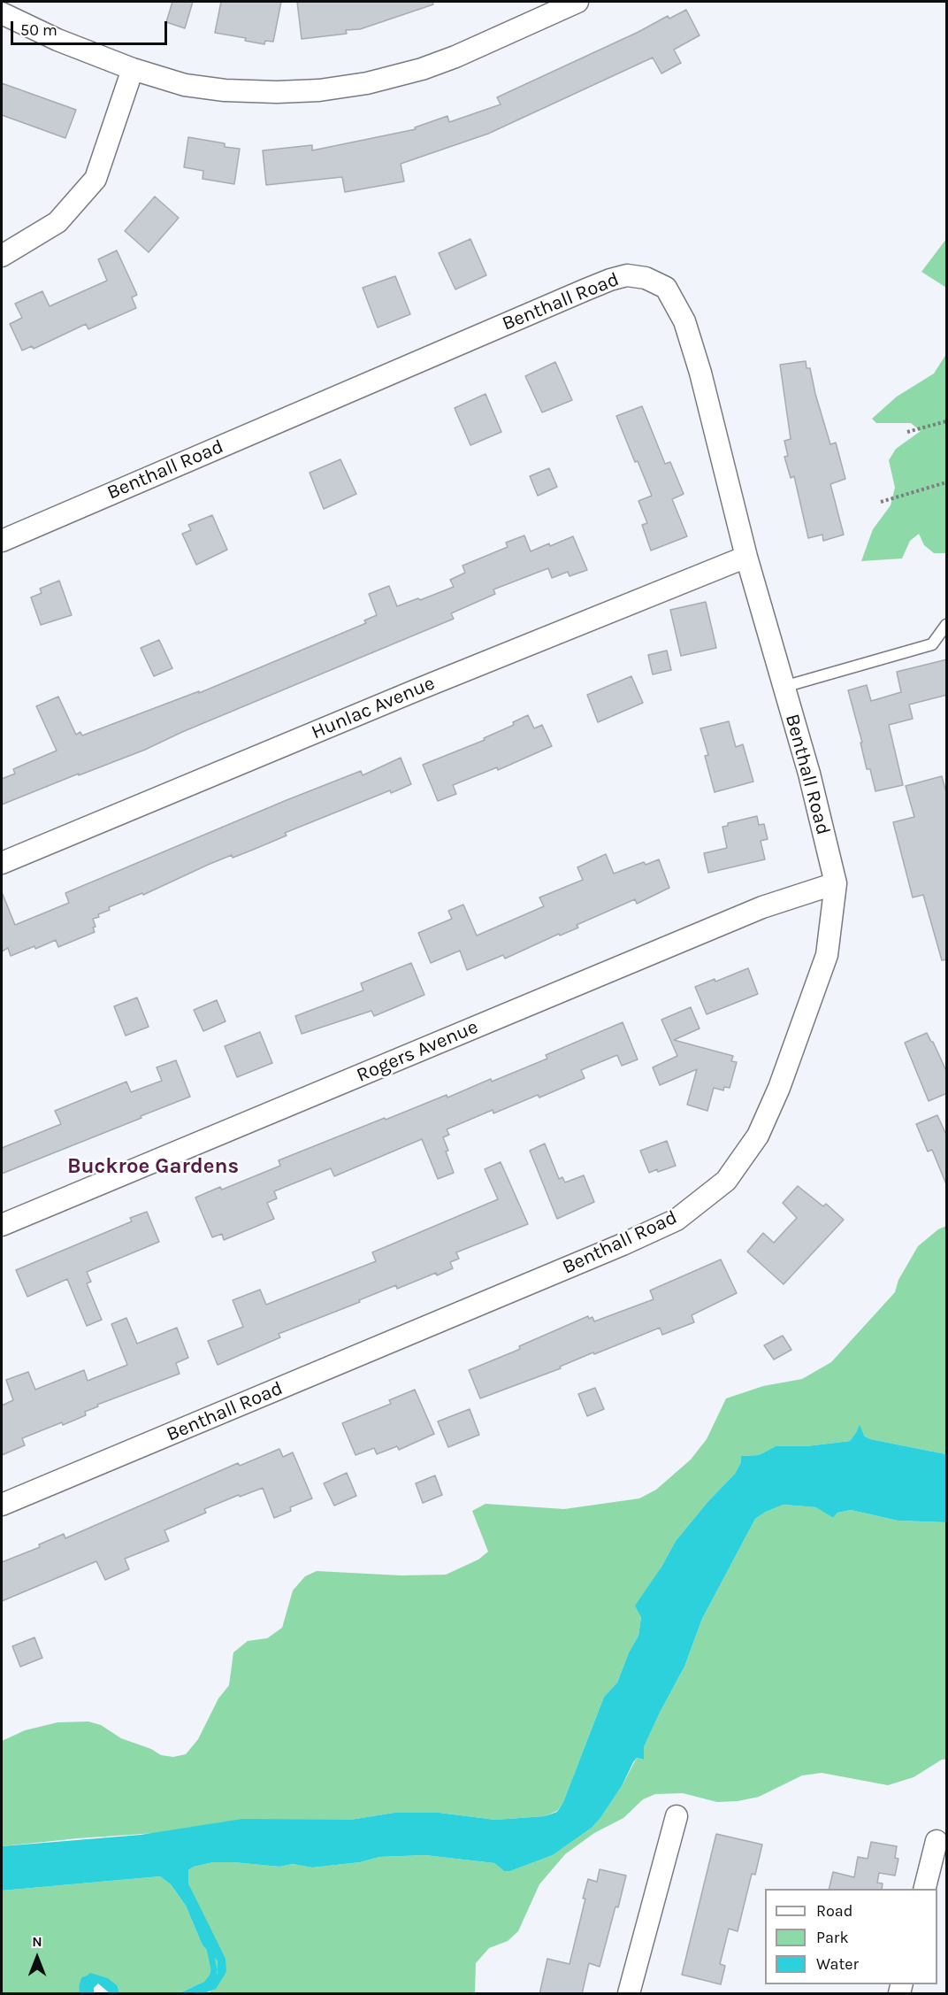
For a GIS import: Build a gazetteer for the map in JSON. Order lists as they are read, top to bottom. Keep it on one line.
{"streets":{"street":["Benthall Road","Hunlac Avenue","Rogers Avenue"]},"crossings":[["Benthall Road","Hunlac Avenue"],["Benthall Road","Rogers Avenue"]],"districts":["Buckroe Gardens"],"legend":["Road","Park","Water"],"scale_bar":"50 m","north":"top"}
